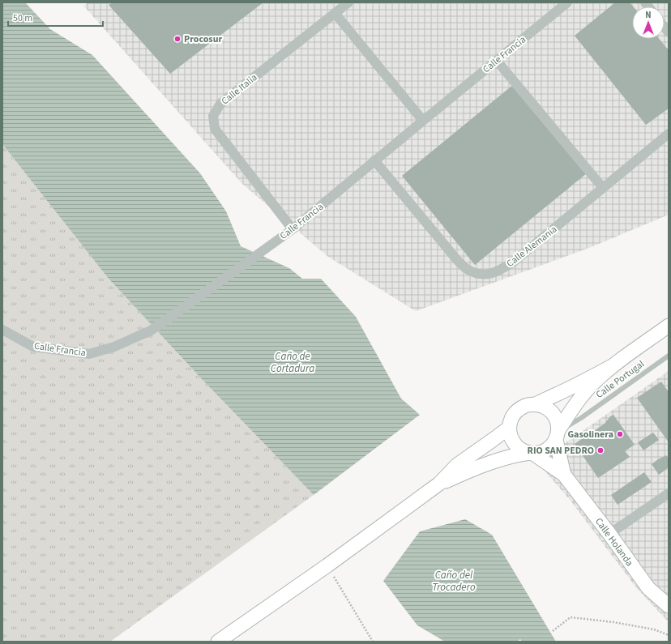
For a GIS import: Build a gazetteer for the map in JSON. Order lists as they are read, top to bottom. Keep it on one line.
{"streets":{"main road":["Calle Holanda"],"street":["Calle Francia","Calle Italia","Calle Alemania"],"lane":["Calle Portugal"]},"crossings":[["Calle Francia","Calle Italia"],["Calle Francia","Calle Alemania"]],"water":["Caño de Cortadura","Caño del Trocadero"],"places":["Procosur","Gasolinera","RIO SAN PEDRO"],"scale_bar":"50 m","north":"top"}
